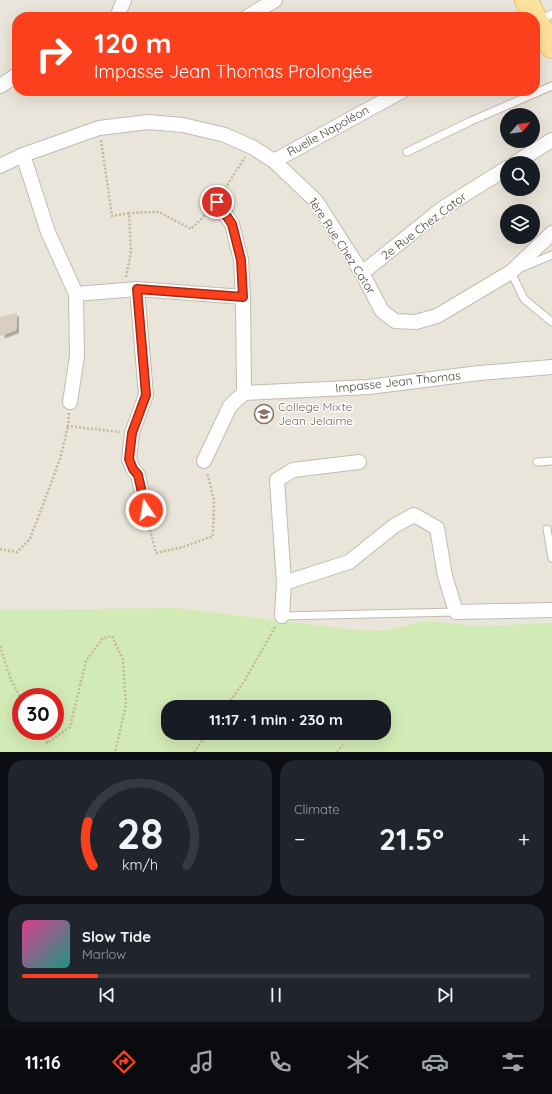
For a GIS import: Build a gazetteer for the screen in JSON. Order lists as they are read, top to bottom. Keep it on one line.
{"streets":{"street":["Ruelle Napoléon","2e Rue Chez Cator","1ère Rue Chez Cator","Impasse Jean Thomas"]},"crossings":[["Ruelle Napoléon","1ère Rue Chez Cator"],["2e Rue Chez Cator","1ère Rue Chez Cator"]],"places":{"school or university":["College Mixte Jean Jelaime"]},"north":"top right","page":{"turn":["120 m","Impasse Jean Thomas Prolongée"],"limit":"30","trip":"11:17 · 1 min · 230 m","tile":"Climate","heat":["−","21.5°","+"],"song":["Slow Tide","Marlow"],"tabs":"11:16","gauge":["28","km/h"]}}
